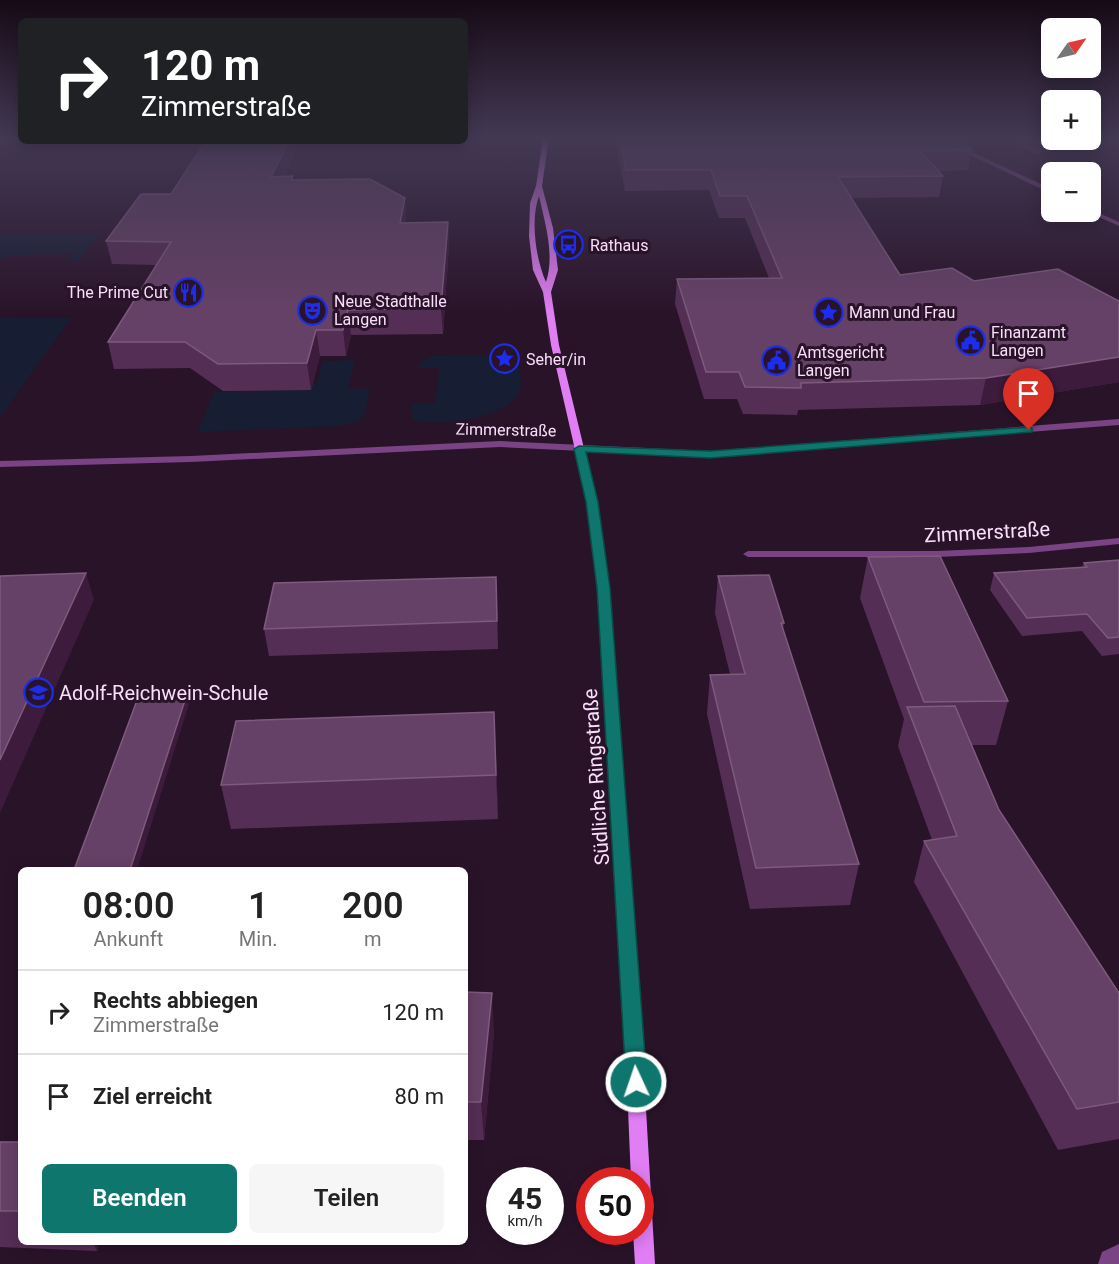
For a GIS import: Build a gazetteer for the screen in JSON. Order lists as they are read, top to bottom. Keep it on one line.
{"streets":{"main road":["Südliche Ringstraße"],"street":["Zimmerstraße"]},"crossings":[["Zimmerstraße","Südliche Ringstraße"]],"places":{"bus stop":["Rathaus"],"restaurant":["The Prime Cut"],"theatre":["Neue Stadthalle Langen"],"place":["Mann und Frau","Seher/in"],"public building":["Finanzamt Langen","Amtsgericht Langen"],"school or university":["Adolf-Reichwein-Schule"]},"north":"top right","page":{"map_buttons":["+","−"],"turn":["120 m","Zimmerstraße"],"eta":["08:00","Ankunft","1","Min.","200","m"],"list":[{"name":"Rechts abbiegen","note":"Zimmerstraße","value":"120 m"},{"name":"Ziel erreicht","value":"80 m"}],"buttons":["Beenden","Teilen"],"speed":"45 km/h","limit":"50"}}
